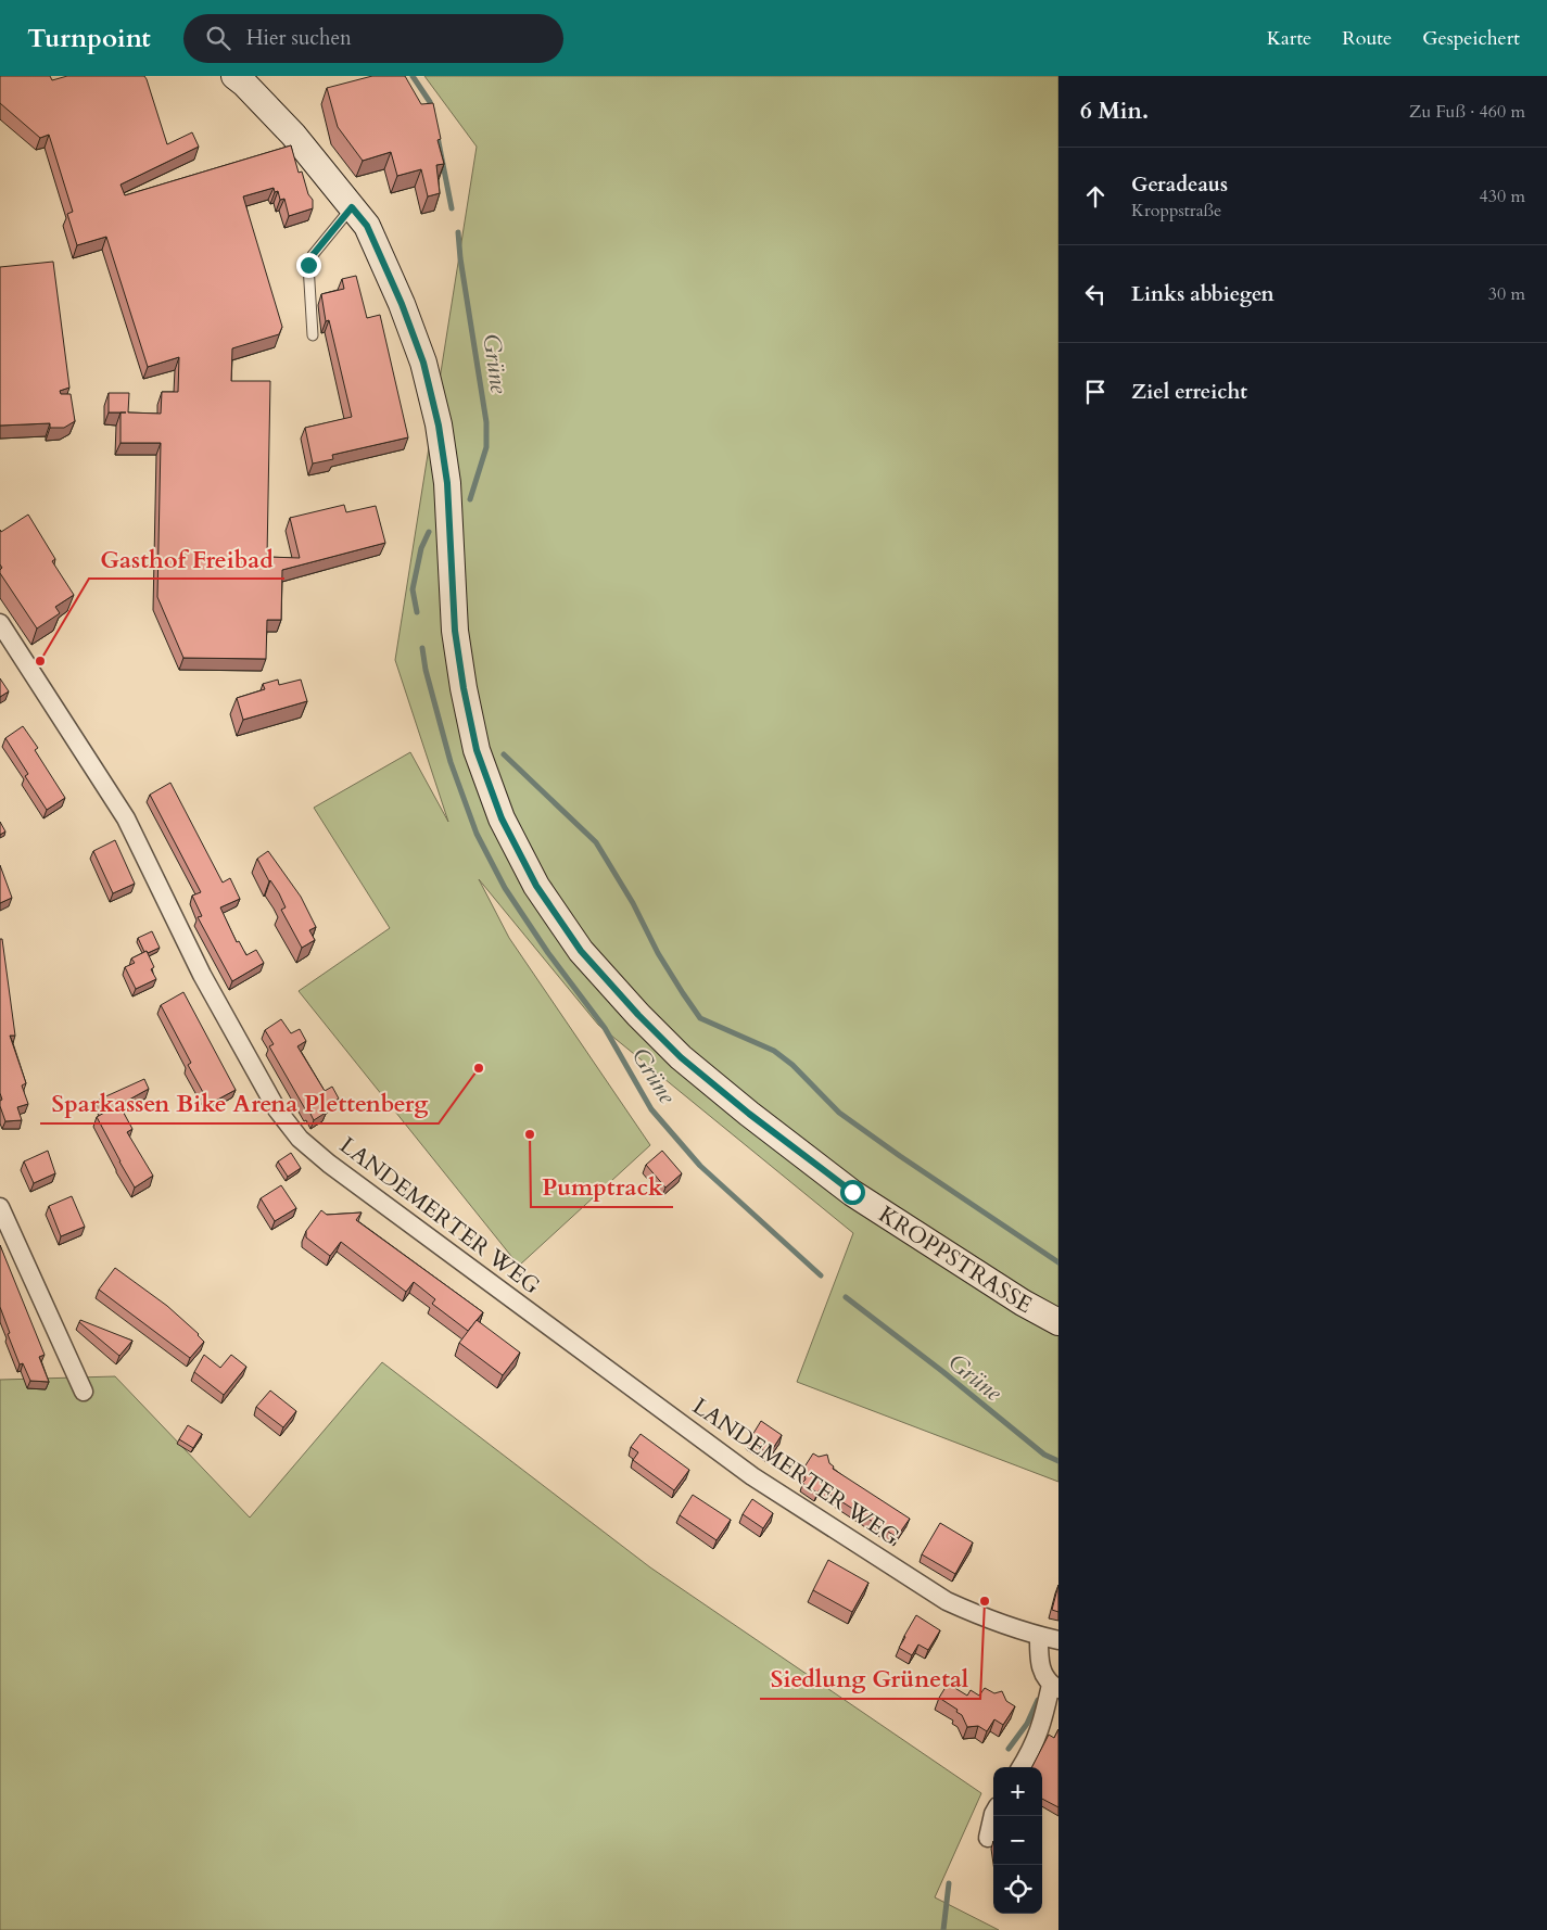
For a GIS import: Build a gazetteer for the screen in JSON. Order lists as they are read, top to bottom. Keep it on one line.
{"streets":{"street":["LANDEMERTER WEG","KROPPSTRASSE"]},"water":["Grüne"],"places":["Gasthof Freibad","Sparkassen Bike Arena Plettenberg","Pumptrack","Siedlung Grünetal"],"page":{"header":"Turnpoint","search":"Hier suchen","nav":["Karte","Route","Gespeichert"],"heading":["6 Min.","Zu Fuß · 460 m"],"list":[["Geradeaus","Kroppstraße","430 m"],["Links abbiegen","30 m"],"Ziel erreicht"],"map_buttons":["+","−"]}}
